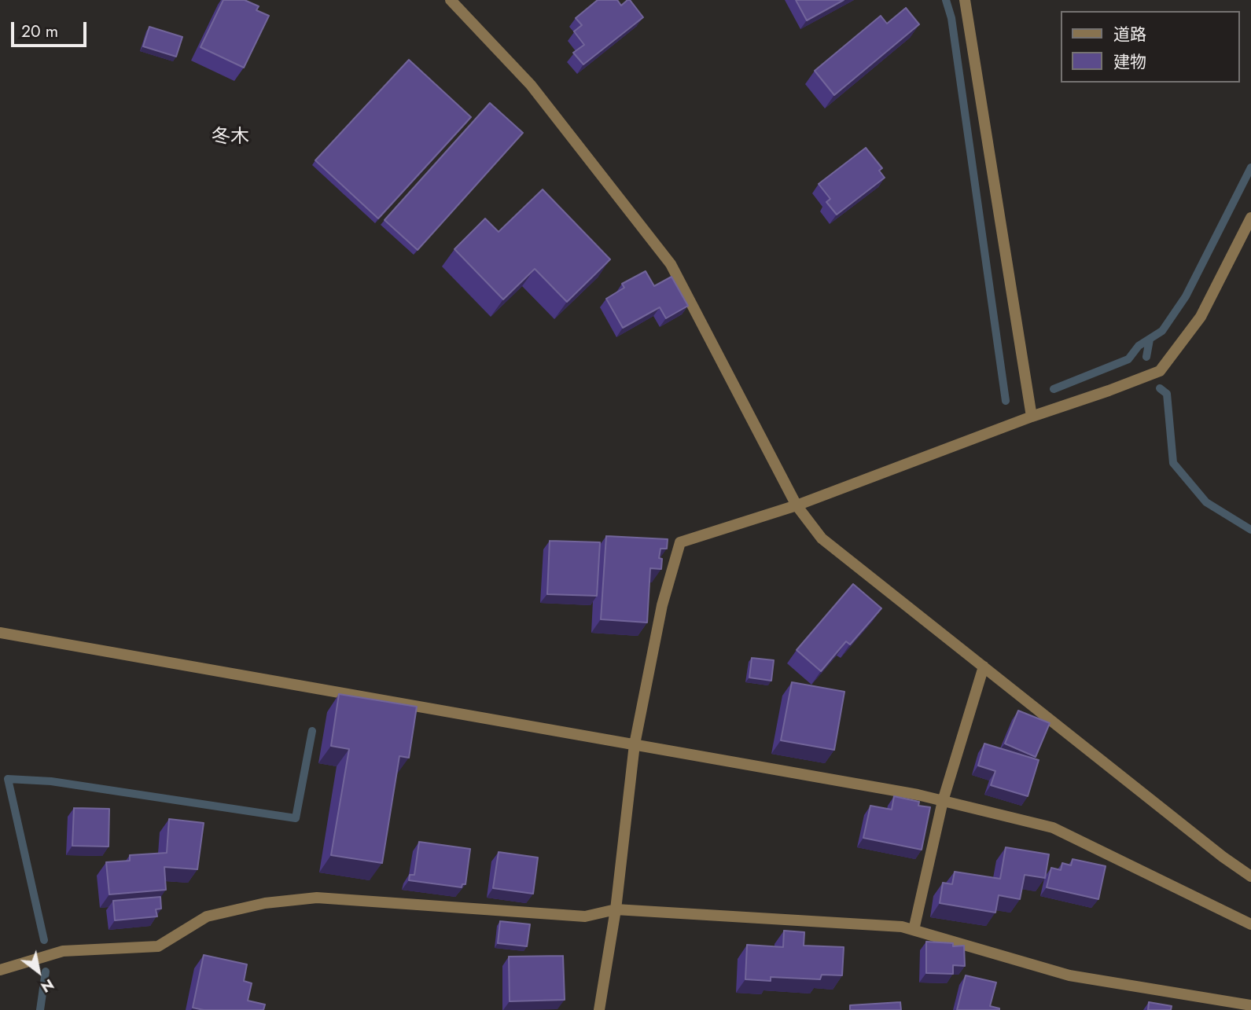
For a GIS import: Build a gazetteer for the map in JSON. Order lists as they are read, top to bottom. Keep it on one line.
{"districts":["冬木"],"legend":["道路","建物"],"scale_bar":"20 m","north":"bottom right"}
